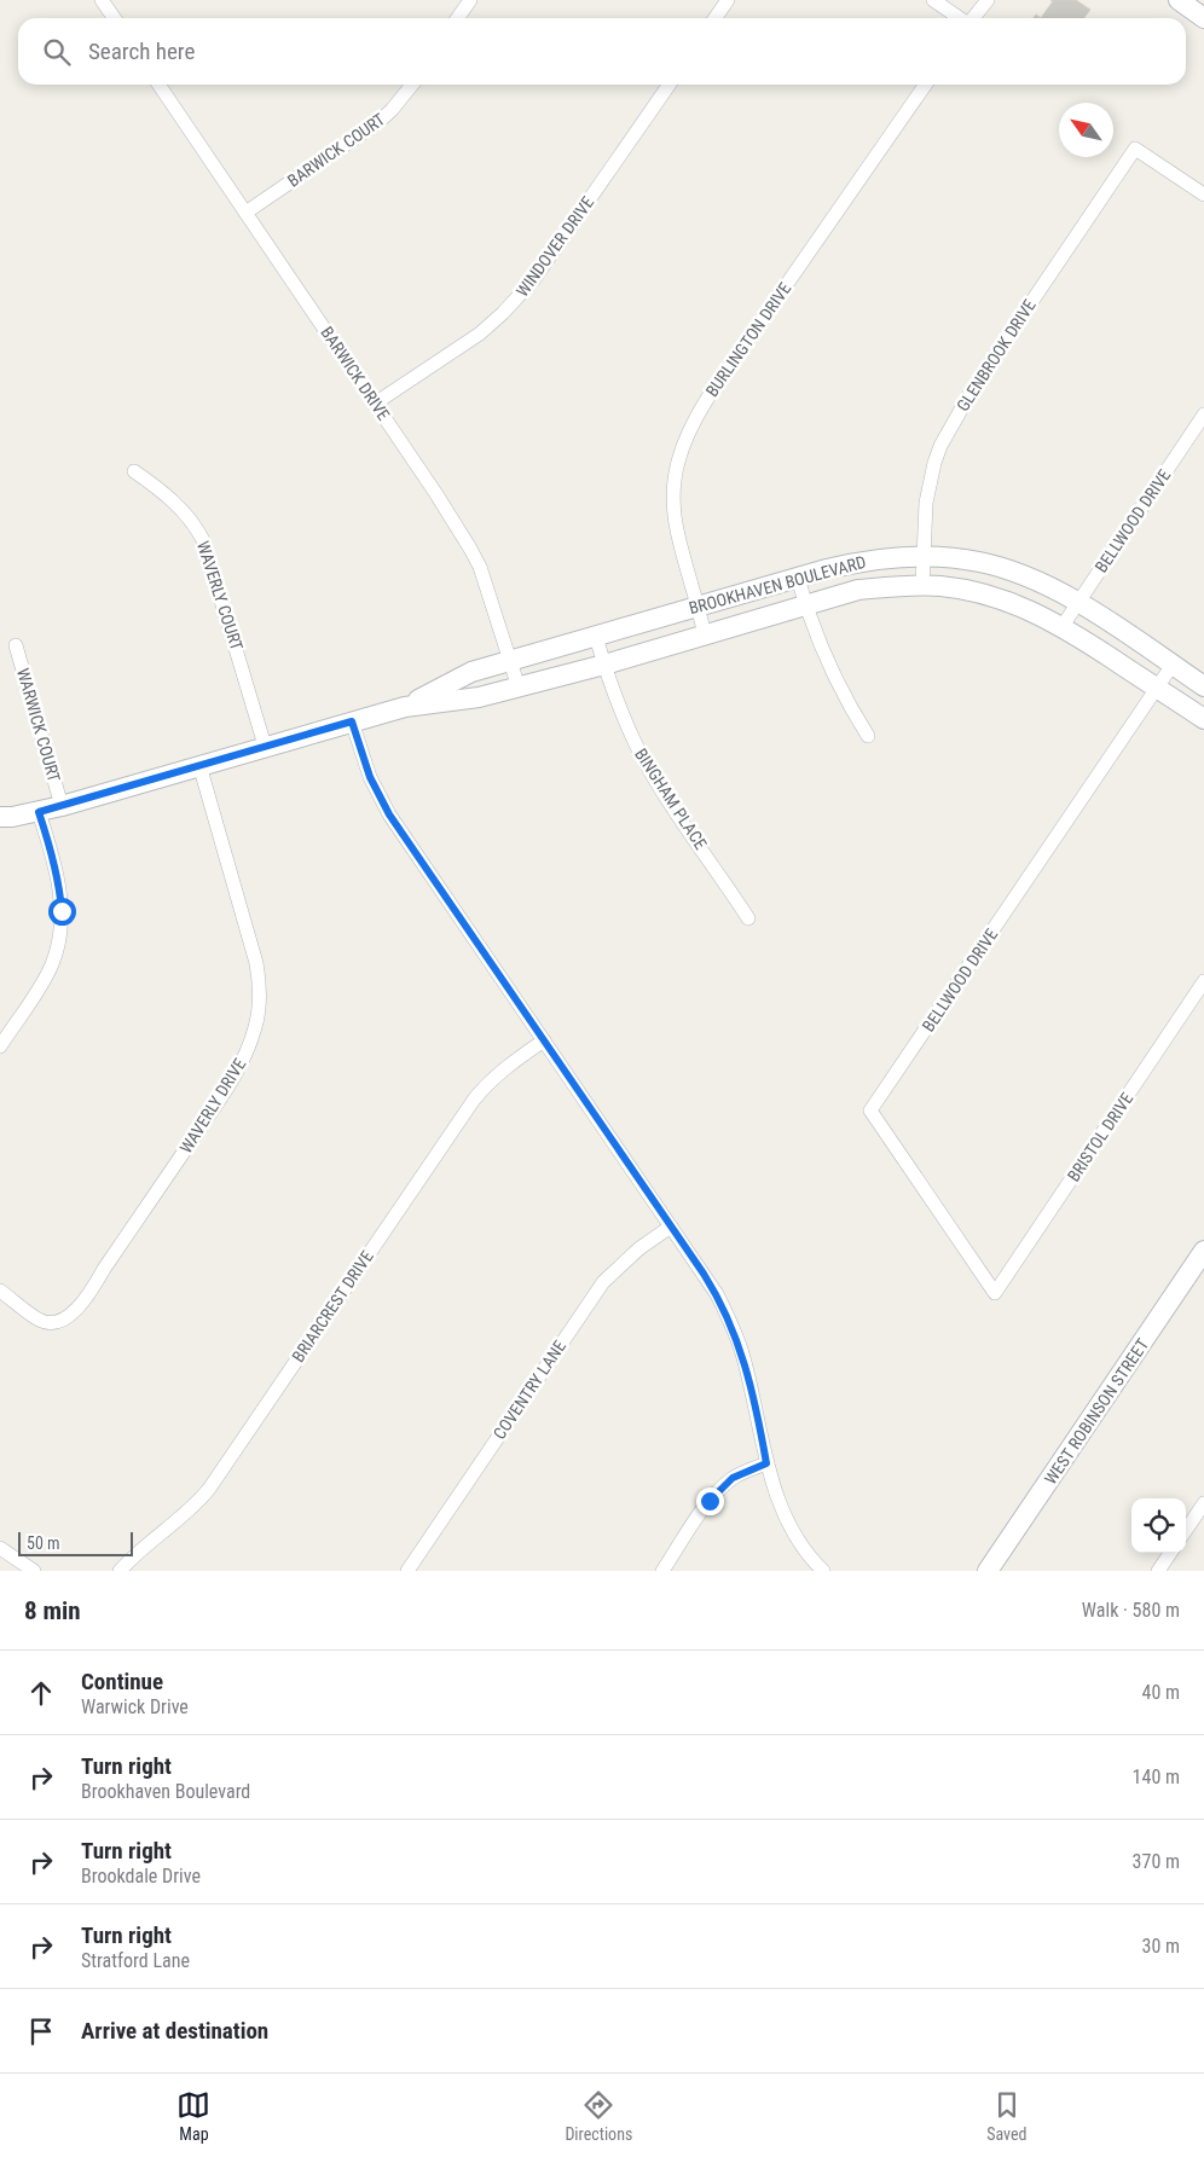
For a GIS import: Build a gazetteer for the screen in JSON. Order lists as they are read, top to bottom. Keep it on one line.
{"streets":{"street":["BARWICK COURT","WINDOVER DRIVE","BURLINGTON DRIVE","GLENBROOK DRIVE","BARWICK DRIVE","BELLWOOD DRIVE","BROOKHAVEN BOULEVARD","WAVERLY COURT","WARWICK COURT","BINGHAM PLACE","WAVERLY DRIVE","BRISTOL DRIVE","BRIARCREST DRIVE","COVENTRY LANE","WEST ROBINSON STREET"]},"crossings":[["BARWICK COURT","BARWICK DRIVE"],["WINDOVER DRIVE","BARWICK DRIVE"],["BURLINGTON DRIVE","BROOKHAVEN BOULEVARD"],["GLENBROOK DRIVE","BROOKHAVEN BOULEVARD"],["BARWICK DRIVE","BROOKHAVEN BOULEVARD"],["BELLWOOD DRIVE","BROOKHAVEN BOULEVARD"],["BELLWOOD DRIVE","BRISTOL DRIVE"],["BROOKHAVEN BOULEVARD","WAVERLY COURT"],["BROOKHAVEN BOULEVARD","WARWICK COURT"],["BROOKHAVEN BOULEVARD","BINGHAM PLACE"],["BROOKHAVEN BOULEVARD","WAVERLY DRIVE"]],"scale_bar":"50 m","north":"top left","page":{"search":"Search here","scale":"50 m","heading":["8 min","Walk · 580 m"],"list":[["Continue","Warwick Drive","40 m"],["Turn right","Brookhaven Boulevard","140 m"],["Turn right","Brookdale Drive","370 m"],["Turn right","Stratford Lane","30 m"],"Arrive at destination"],"nav":["Map","Directions","Saved"]}}
